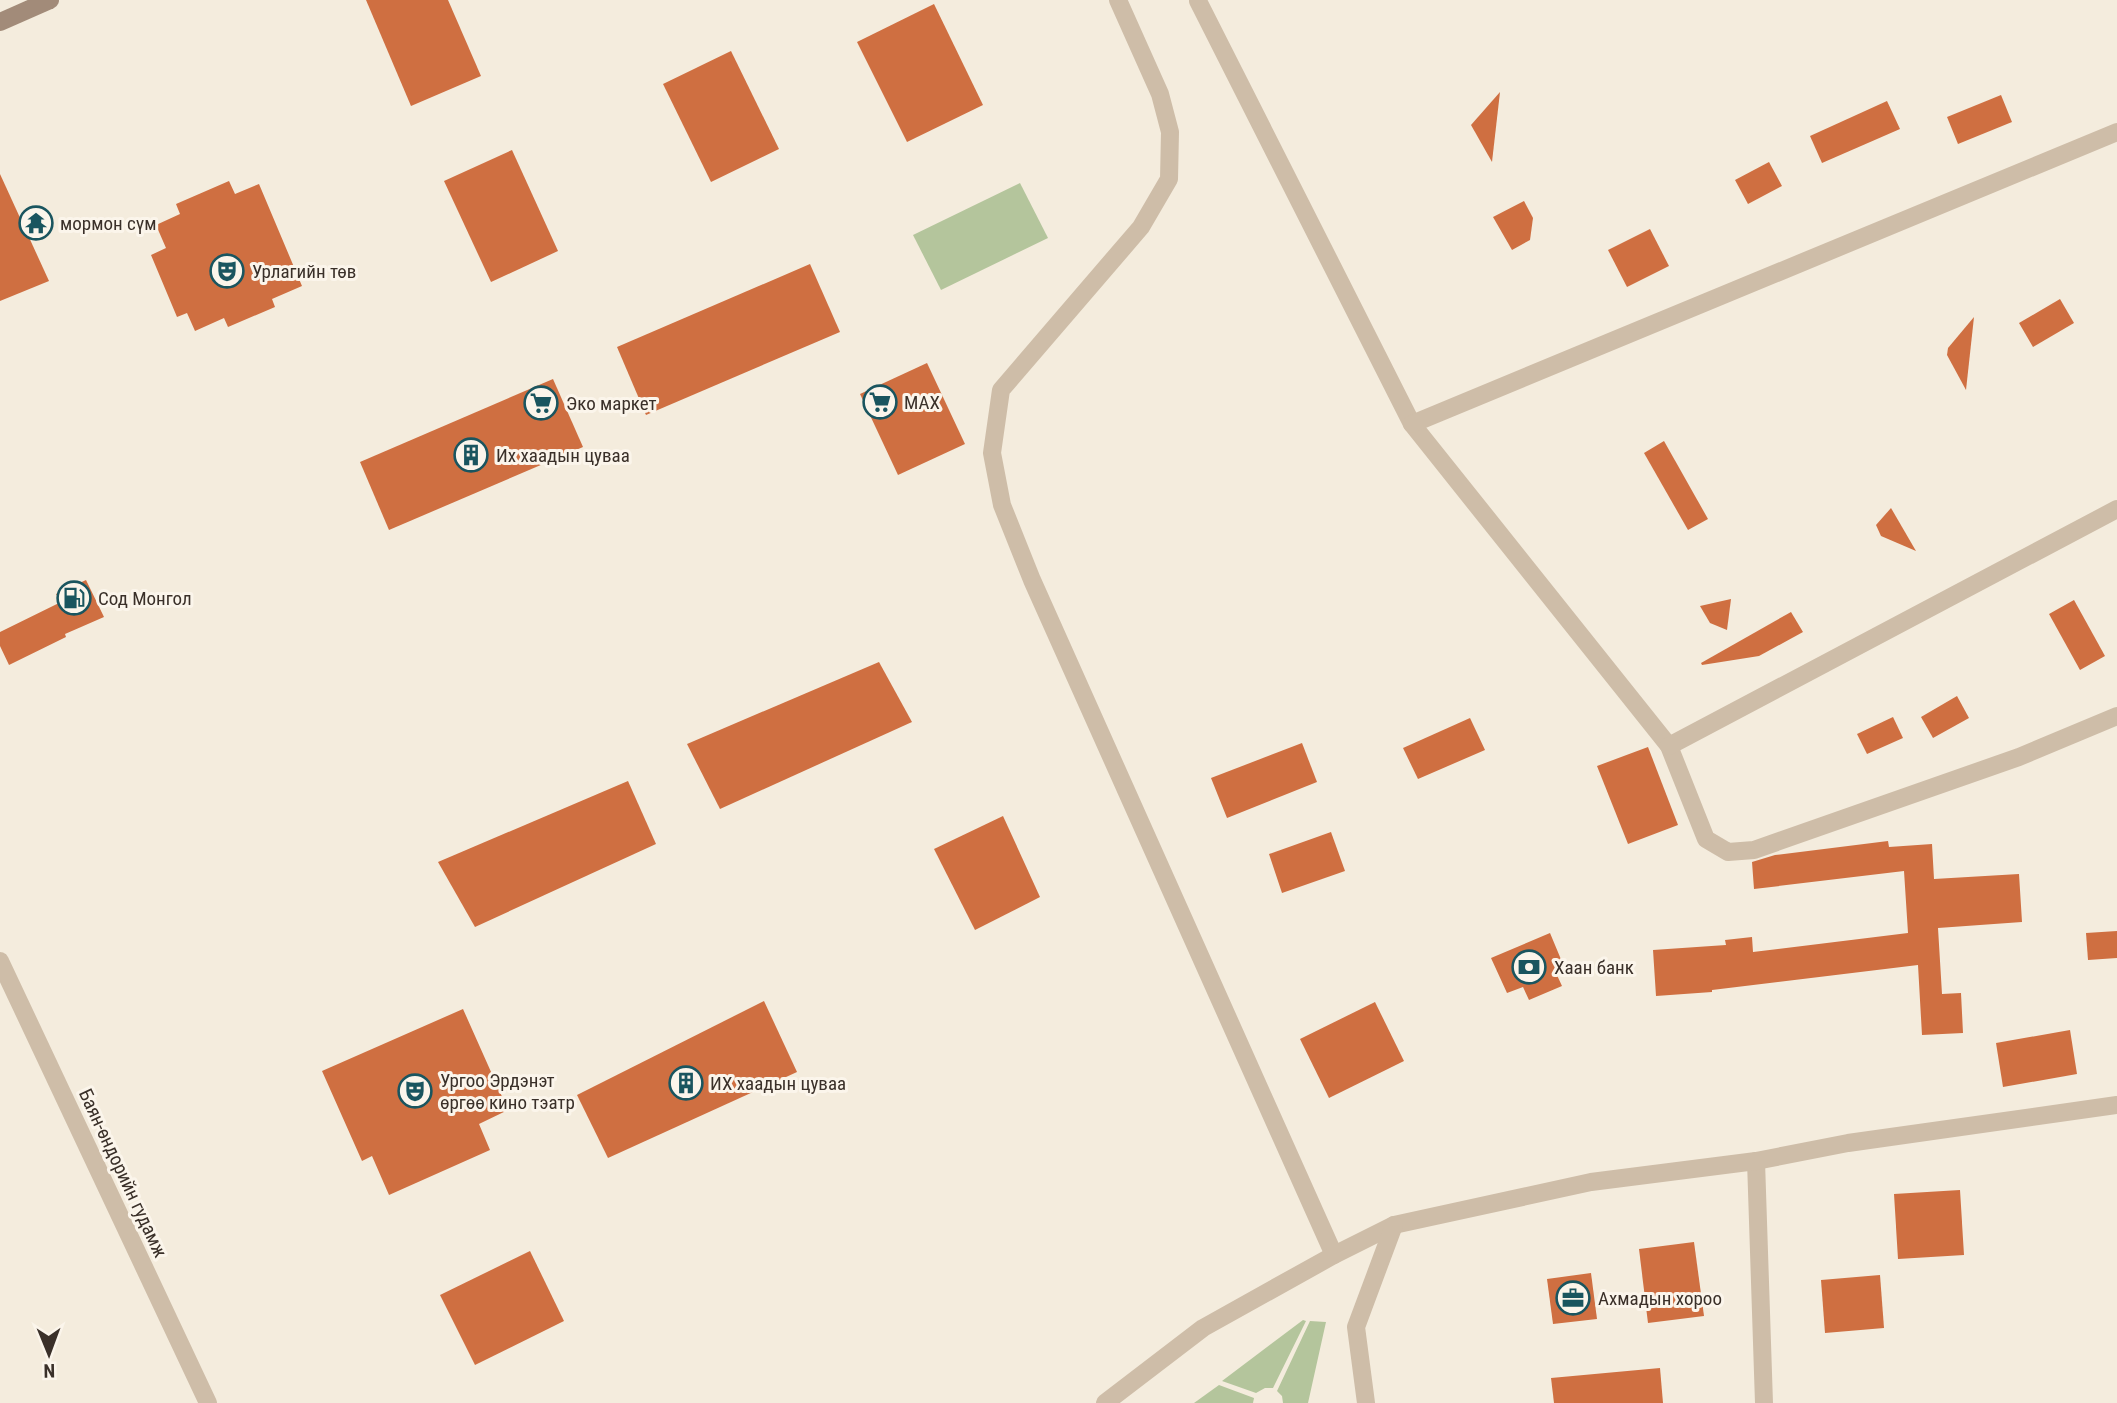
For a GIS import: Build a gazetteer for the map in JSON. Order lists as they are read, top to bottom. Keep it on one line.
{"streets":{"street":["Баян-өндорийн гудамж"]},"places":{"temple":["мормон сүм"],"theatre":["Урлагийн төв","Ургоо Эрдэнэт өргөө кино тэатр"],"supermarket":["МАХ","Эко маркет"],"building":["Их хаадын цуваа","ИХ хаадын цуваа"],"fuel station":["Сод Монгол"],"bank":["Хаан банк"],"office":["Ахмадын хороо"]},"north":"bottom"}
